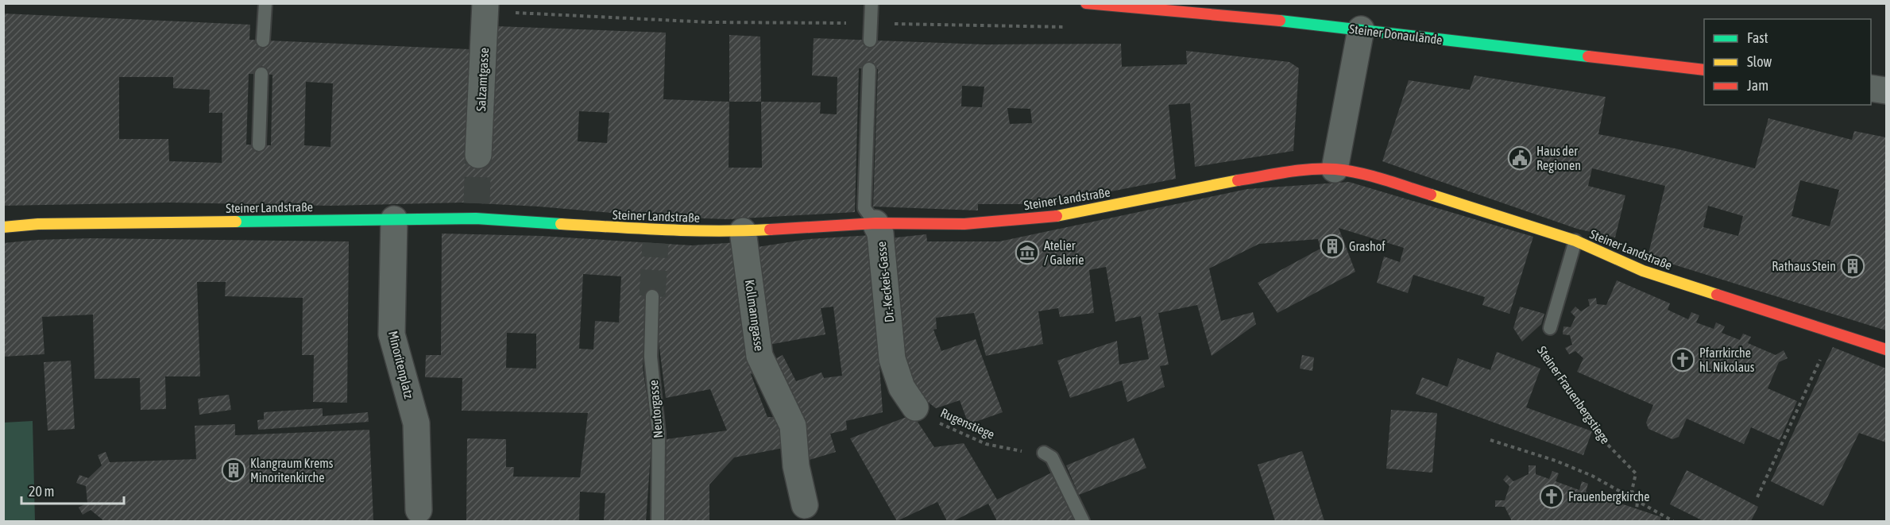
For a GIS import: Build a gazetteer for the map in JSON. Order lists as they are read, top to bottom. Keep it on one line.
{"streets":{"street":["Steiner Donaulände","Salzamtgasse","Steiner Landstraße","Dr.-Keckeis-Gasse","Kollmanngasse","Minoritenplatz"],"lane":["Steiner Frauenbergstiege","Neutorgasse"],"path":["Rugenstiege"]},"crossings":[["Steiner Landstraße","Dr.-Keckeis-Gasse"],["Steiner Landstraße","Kollmanngasse"],["Steiner Landstraße","Minoritenplatz"],["Steiner Landstraße","Steiner Frauenbergstiege"],["Dr.-Keckeis-Gasse","Rugenstiege"]],"places":{"public building":["Haus der Regionen"],"building":["Grashof","Rathaus Stein","Klangraum Krems Minoritenkirche"],"museum":["Atelier / Galerie"],"church":["Pfarrkirche hl. Nikolaus","Frauenbergkirche"]},"legend":["Fast","Slow","Jam"],"scale_bar":"20 m"}
